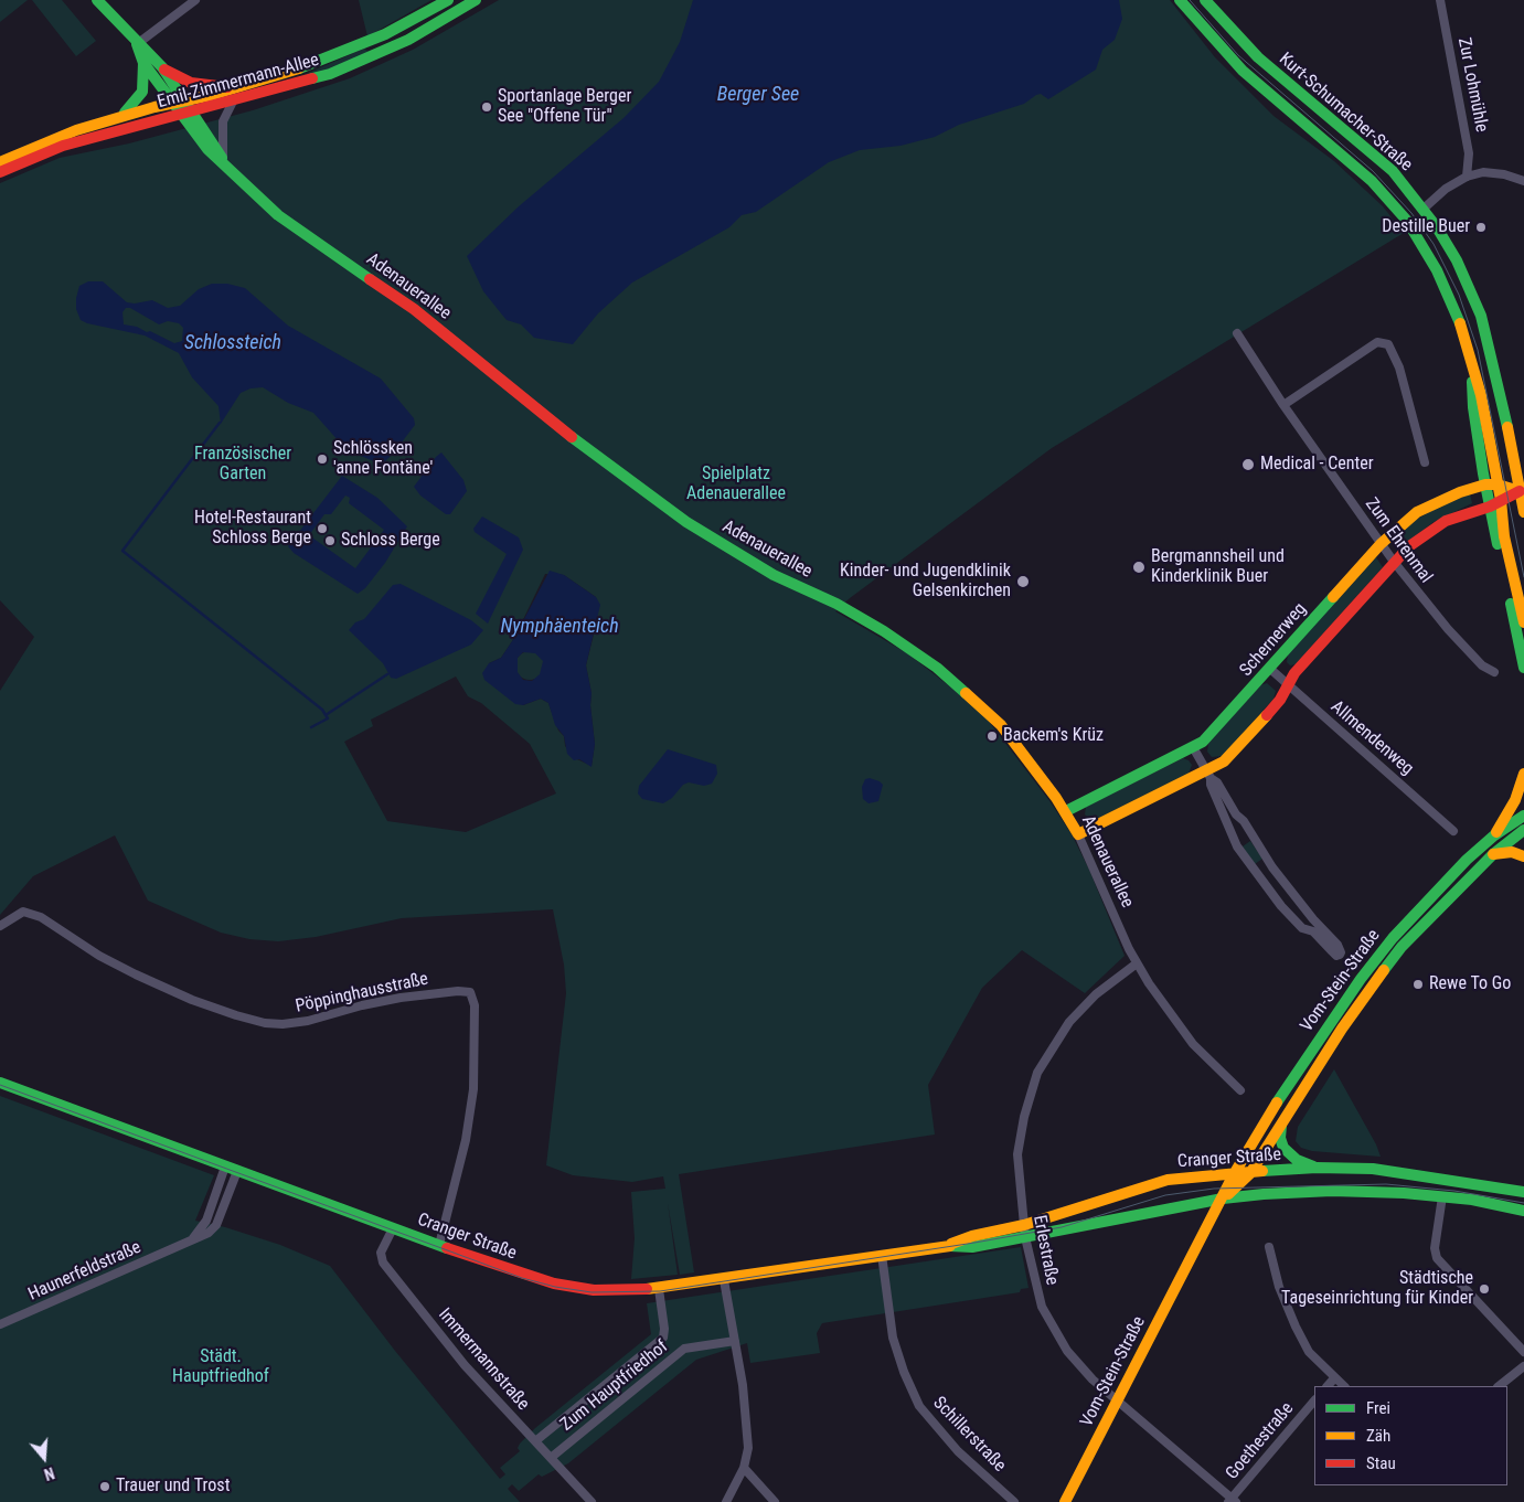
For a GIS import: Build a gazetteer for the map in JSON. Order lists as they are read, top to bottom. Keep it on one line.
{"streets":{"main road":["Emil-Zimmermann-Allee","Kurt-Schumacher-Straße","Adenauerallee","Schernerweg","Vom-Stein-Straße","Cranger Straße"],"street":["Zur Lohmühle","Zum Ehrenmal","Allmendenweg","Pöppinghausstraße","Erlestraße","Haunerfeldstraße","Immermannstraße","Zum Hauptfriedhof","Schillerstraße","Goethestraße"]},"crossings":[["Emil-Zimmermann-Allee","Adenauerallee"],["Kurt-Schumacher-Straße","Schernerweg"],["Adenauerallee","Schernerweg"],["Adenauerallee","Erlestraße"],["Zum Ehrenmal","Schernerweg"],["Schernerweg","Allmendenweg"],["Vom-Stein-Straße","Cranger Straße"],["Vom-Stein-Straße","Erlestraße"],["Pöppinghausstraße","Cranger Straße"],["Cranger Straße","Erlestraße"],["Cranger Straße","Haunerfeldstraße"],["Cranger Straße","Immermannstraße"],["Cranger Straße","Zum Hauptfriedhof"],["Cranger Straße","Schillerstraße"],["Erlestraße","Goethestraße"],["Immermannstraße","Zum Hauptfriedhof"]],"water":["Berger See","Schlossteich","Nymphäenteich"],"parks":["Französischer Garten","Spielplatz Adenauerallee","Städt. Hauptfriedhof"],"places":["Sportanlage Berger See \"Offene Tür\"","Destille Buer","Schlössken 'anne Fontäne'","Medical - Center","Hotel-Restaurant Schloss Berge","Schloss Berge","Bergmannsheil und Kinderklinik Buer","Kinder- und Jugendklinik Gelsenkirchen","Backem's Krüz","Rewe To Go","Städtische Tageseinrichtung für Kinder","Trauer und Trost"],"legend":["Frei","Zäh","Stau"],"north":"bottom"}
